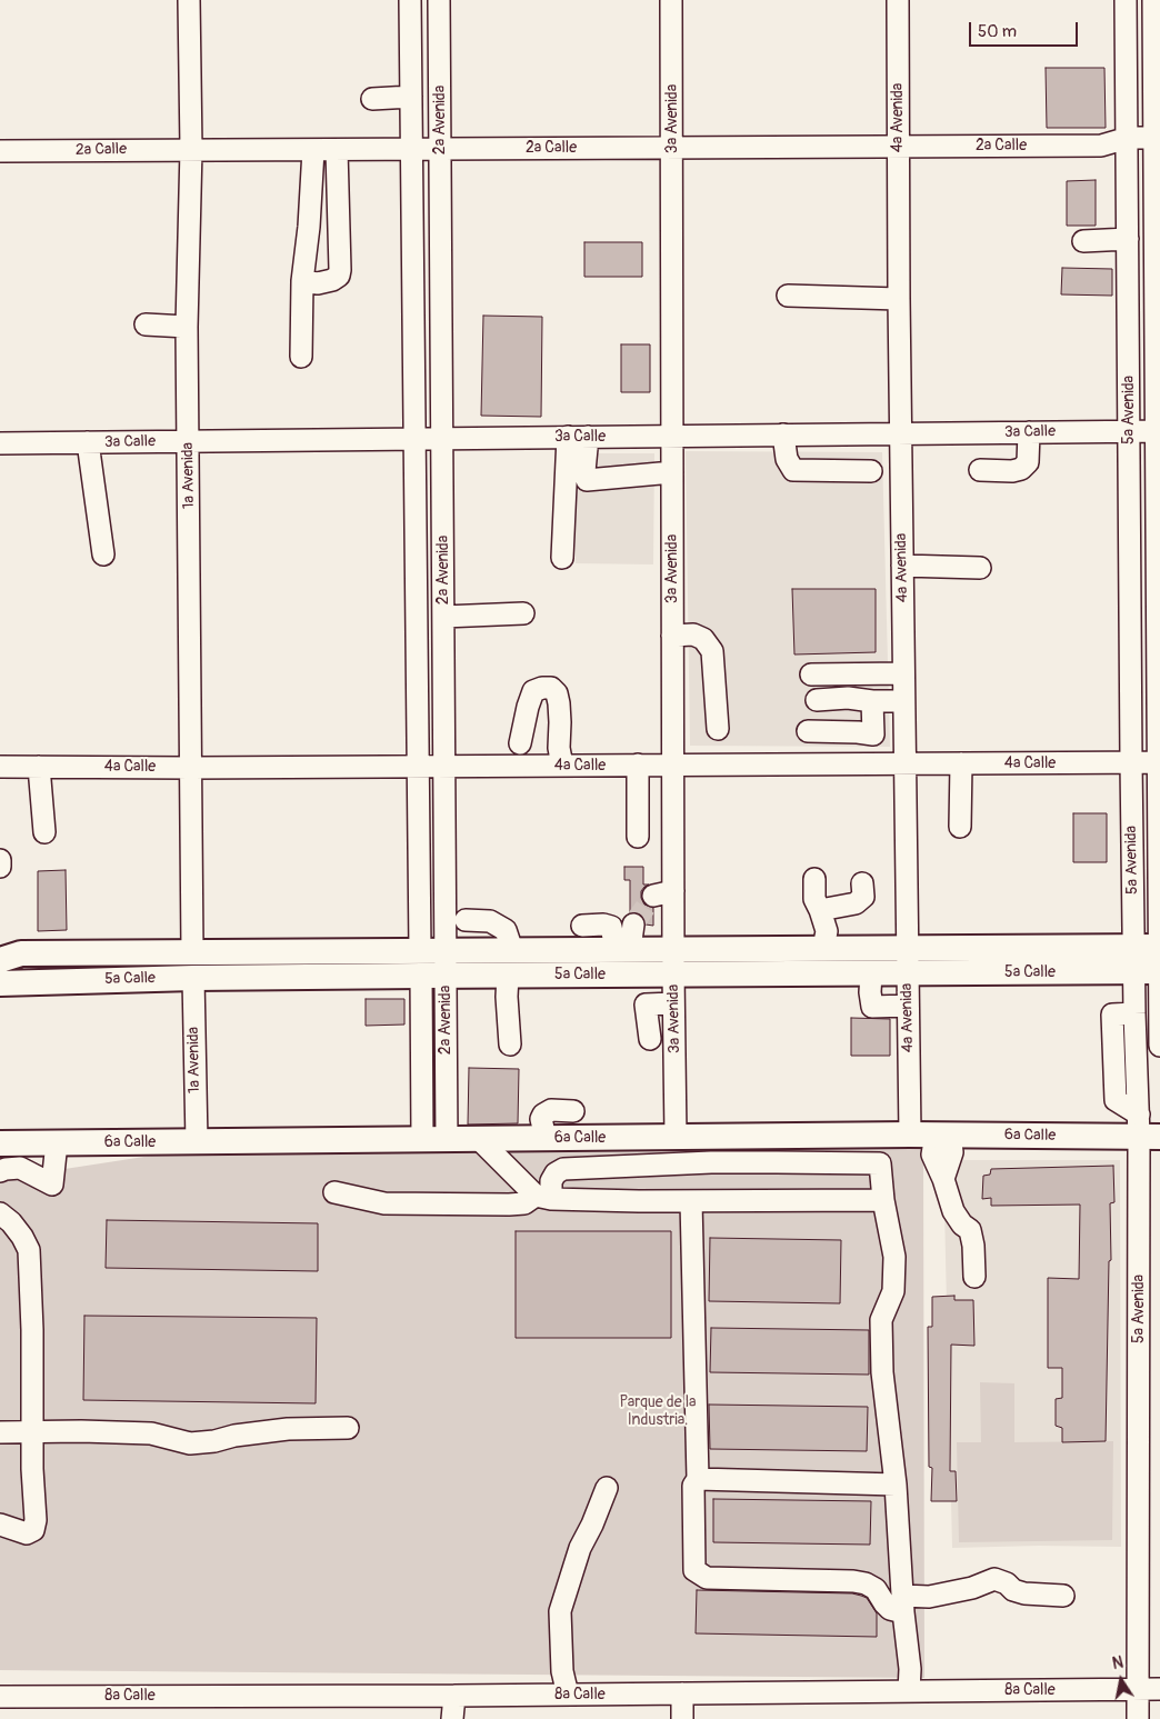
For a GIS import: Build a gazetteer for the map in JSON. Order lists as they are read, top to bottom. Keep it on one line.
{"streets":{"main road":["5a Calle","6a Calle"],"street":["4a Avenida","3a Avenida","2a Avenida","2a Calle","5a Avenida","3a Calle","1a Avenida","4a Calle","8a Calle"]},"crossings":[["4a Avenida","2a Calle"],["4a Avenida","3a Calle"],["4a Avenida","4a Calle"],["4a Avenida","5a Calle"],["4a Avenida","6a Calle"],["3a Avenida","2a Calle"],["3a Avenida","3a Calle"],["3a Avenida","4a Calle"],["3a Avenida","5a Calle"],["3a Avenida","6a Calle"],["2a Avenida","2a Calle"],["2a Avenida","3a Calle"],["2a Avenida","4a Calle"],["2a Avenida","5a Calle"],["2a Avenida","6a Calle"],["2a Calle","5a Avenida"],["2a Calle","1a Avenida"],["5a Avenida","3a Calle"],["5a Avenida","4a Calle"],["5a Avenida","5a Calle"],["5a Avenida","6a Calle"],["5a Avenida","8a Calle"],["3a Calle","1a Avenida"],["1a Avenida","4a Calle"],["1a Avenida","5a Calle"],["1a Avenida","6a Calle"]],"parks":["Parque de la Industria."],"scale_bar":"50 m","north":"top"}
